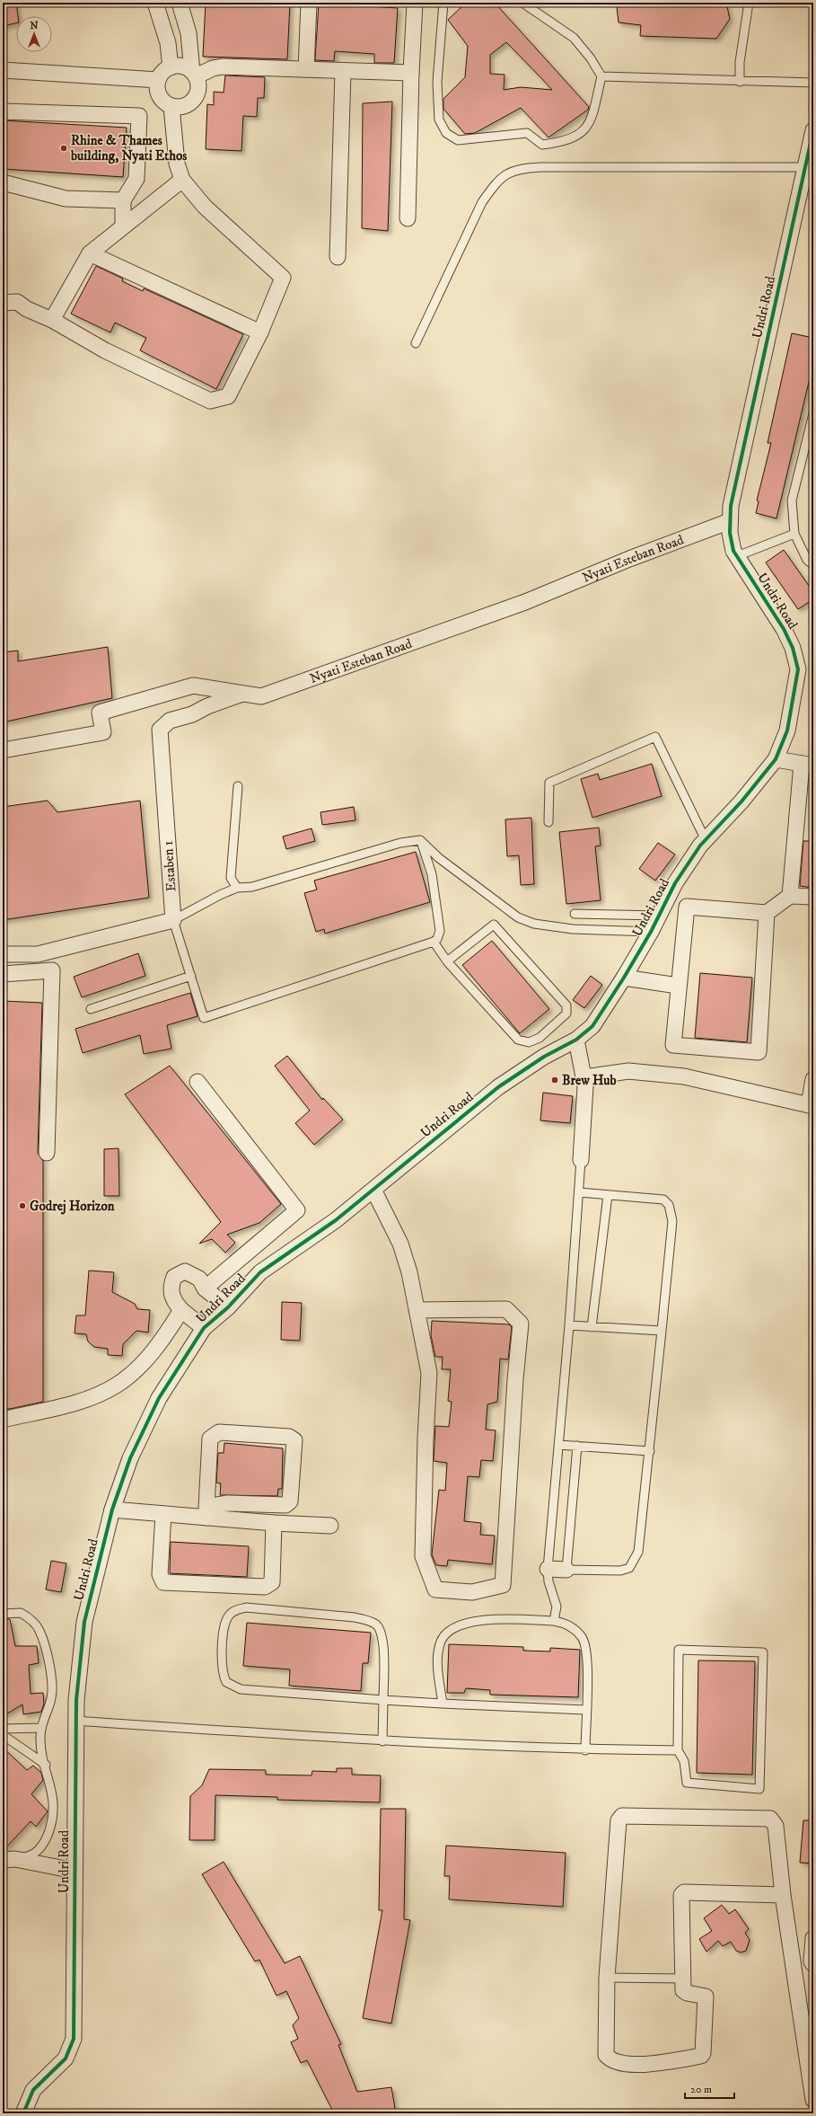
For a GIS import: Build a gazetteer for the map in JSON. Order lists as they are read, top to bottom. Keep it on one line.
{"streets":{"street":["Undri Road","Nyati Esteban Road","Estaben 1"]},"crossings":[["Undri Road","Nyati Esteban Road"],["Nyati Esteban Road","Estaben 1"]],"places":["Rhine & Thames building, Nyati Ethos","Brew Hub","Godrej Horizon"],"scale_bar":"20 m","north":"top"}
